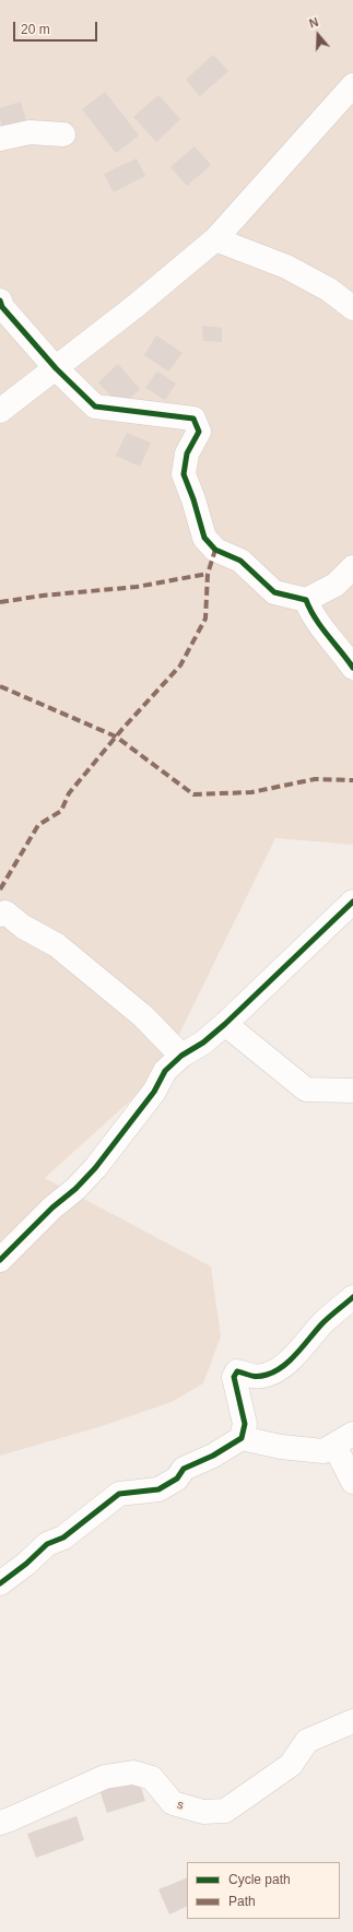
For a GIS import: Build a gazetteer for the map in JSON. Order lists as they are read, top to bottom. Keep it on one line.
{"streets":{"street":["s"]},"legend":["Cycle path","Path"],"scale_bar":"20 m","north":"top"}
